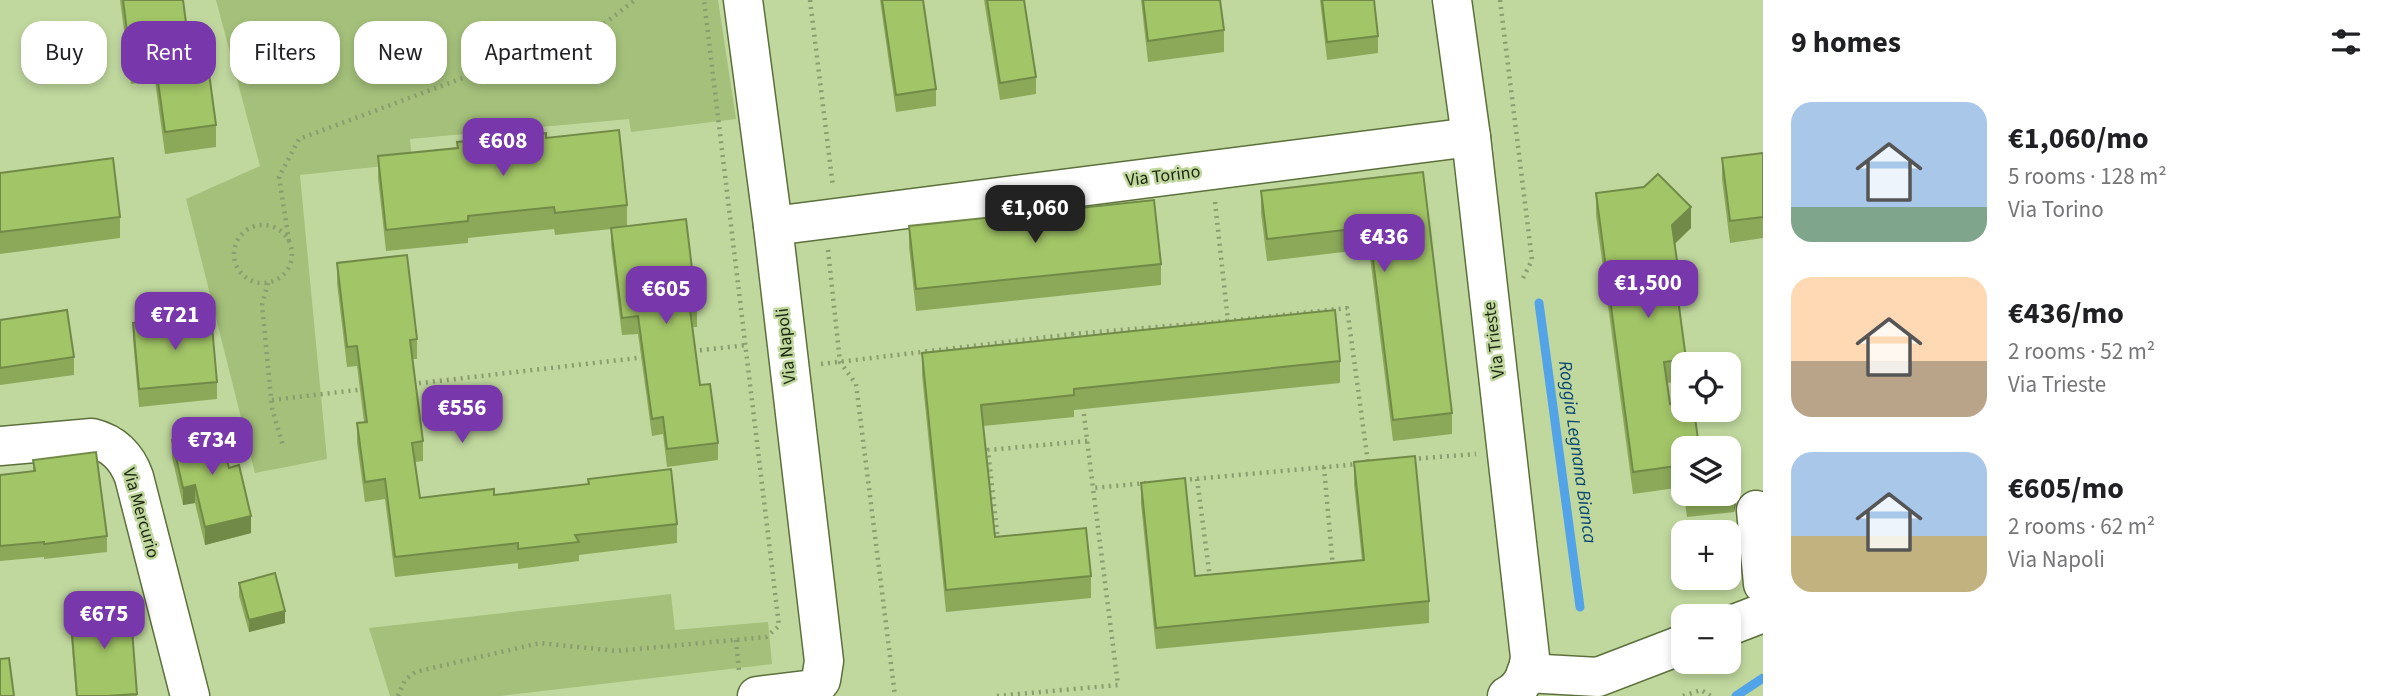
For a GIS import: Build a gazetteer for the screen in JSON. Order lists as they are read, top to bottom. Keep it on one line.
{"streets":{"street":["Via Torino","Via Trieste","Via Napoli","Via Mercurio"]},"crossings":[["Via Torino","Via Trieste"],["Via Torino","Via Napoli"]],"water":["Roggia Legnana Bianca"],"page":{"heading":"9 homes","chip":["Buy","Rent","Filters","New","Apartment"],"list":[{"name":"€1,060/mo","note":"5 rooms · 128 m² · Via Torino"},{"name":"€436/mo","note":"2 rooms · 52 m² · Via Trieste"},{"name":"€605/mo","note":"2 rooms · 62 m² · Via Napoli"}],"price":["€608","€1,060","€436","€1,500","€605","€721","€556","€734","€675"],"map_buttons":["+","−"]}}
